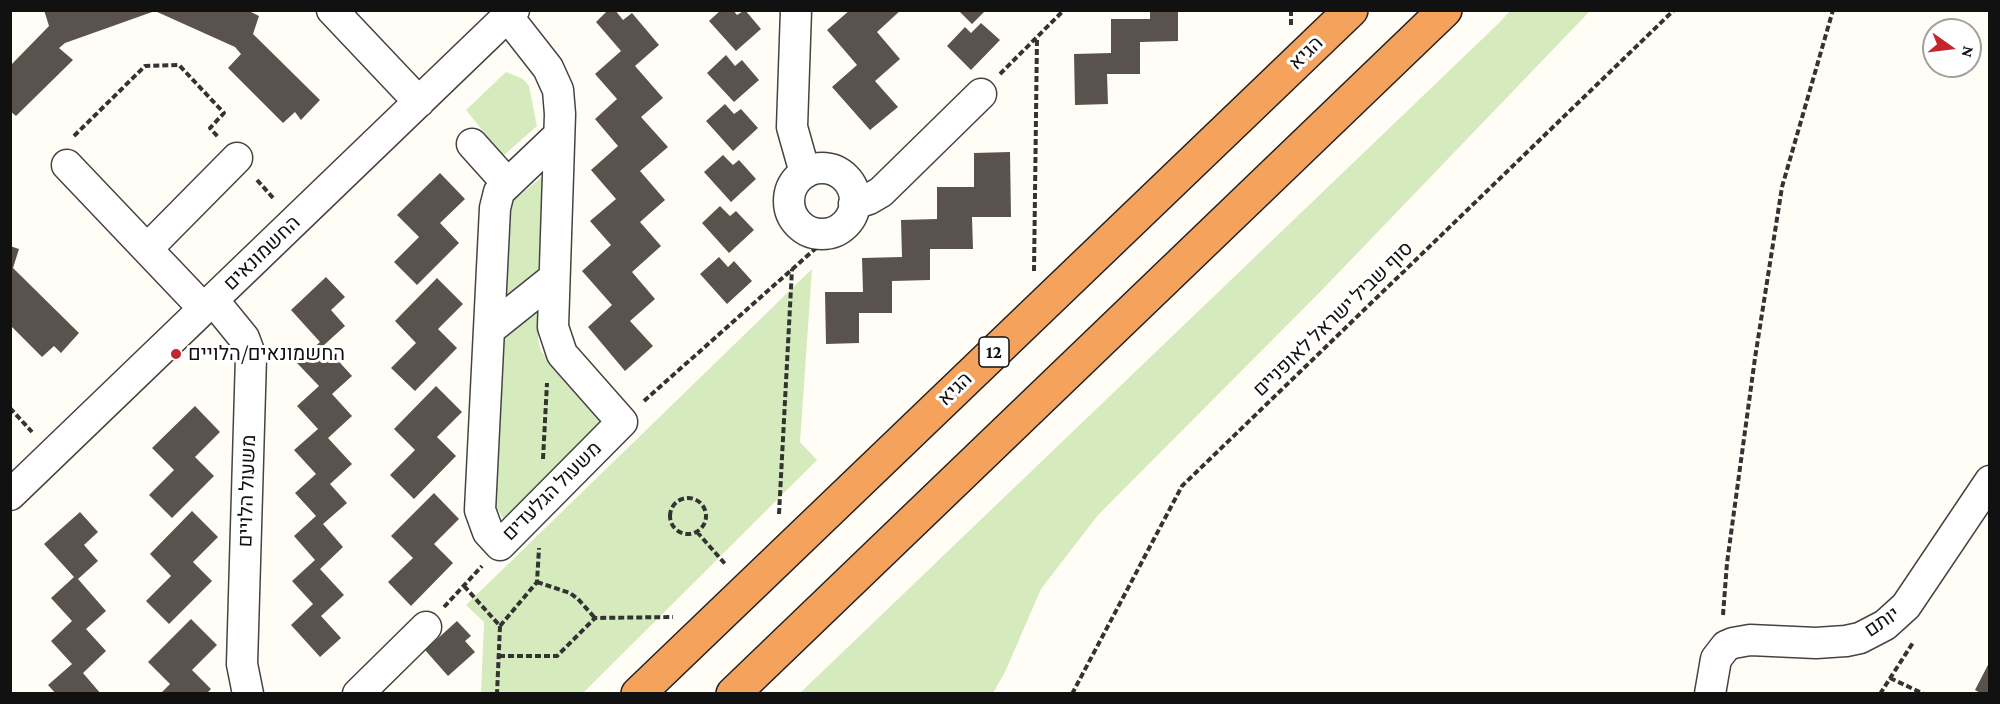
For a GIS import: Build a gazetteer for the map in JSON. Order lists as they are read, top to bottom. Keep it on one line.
{"streets":{"highway":["הגיא","12"],"street":["החשמונאים","משעול הלויים","משעול הגלעדים","יותם"],"path":["סוף שביל ישראל לאופניים"]},"crossings":[["החשמונאים","משעול הלויים"]],"places":["החשמונאים/הלויים"],"north":"right"}
